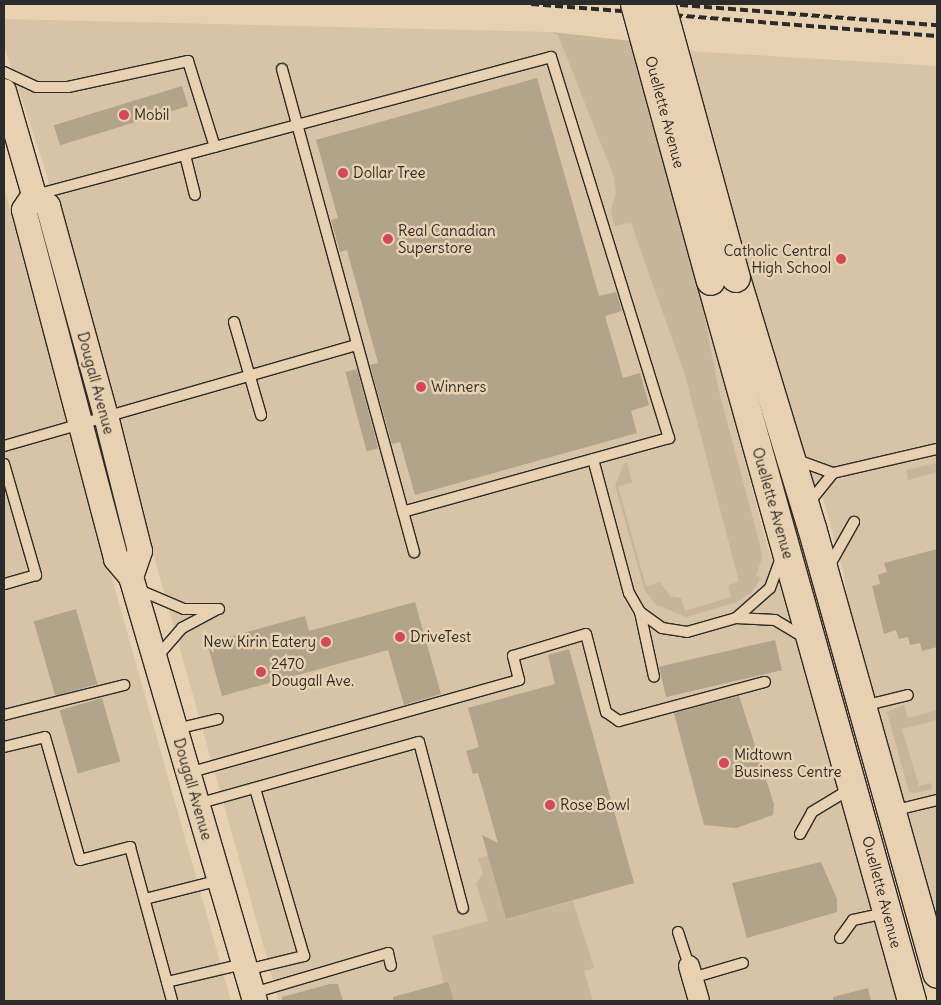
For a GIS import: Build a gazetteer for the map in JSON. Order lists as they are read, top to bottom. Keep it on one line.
{"streets":{"main road":["Ouellette Avenue"],"street":["Dougall Avenue"]},"places":["Mobil","Dollar Tree","Real Canadian Superstore","Catholic Central High School","Winners","DriveTest","New Kirin Eatery","2470 Dougall Ave.","Midtown Business Centre","Rose Bowl"]}
